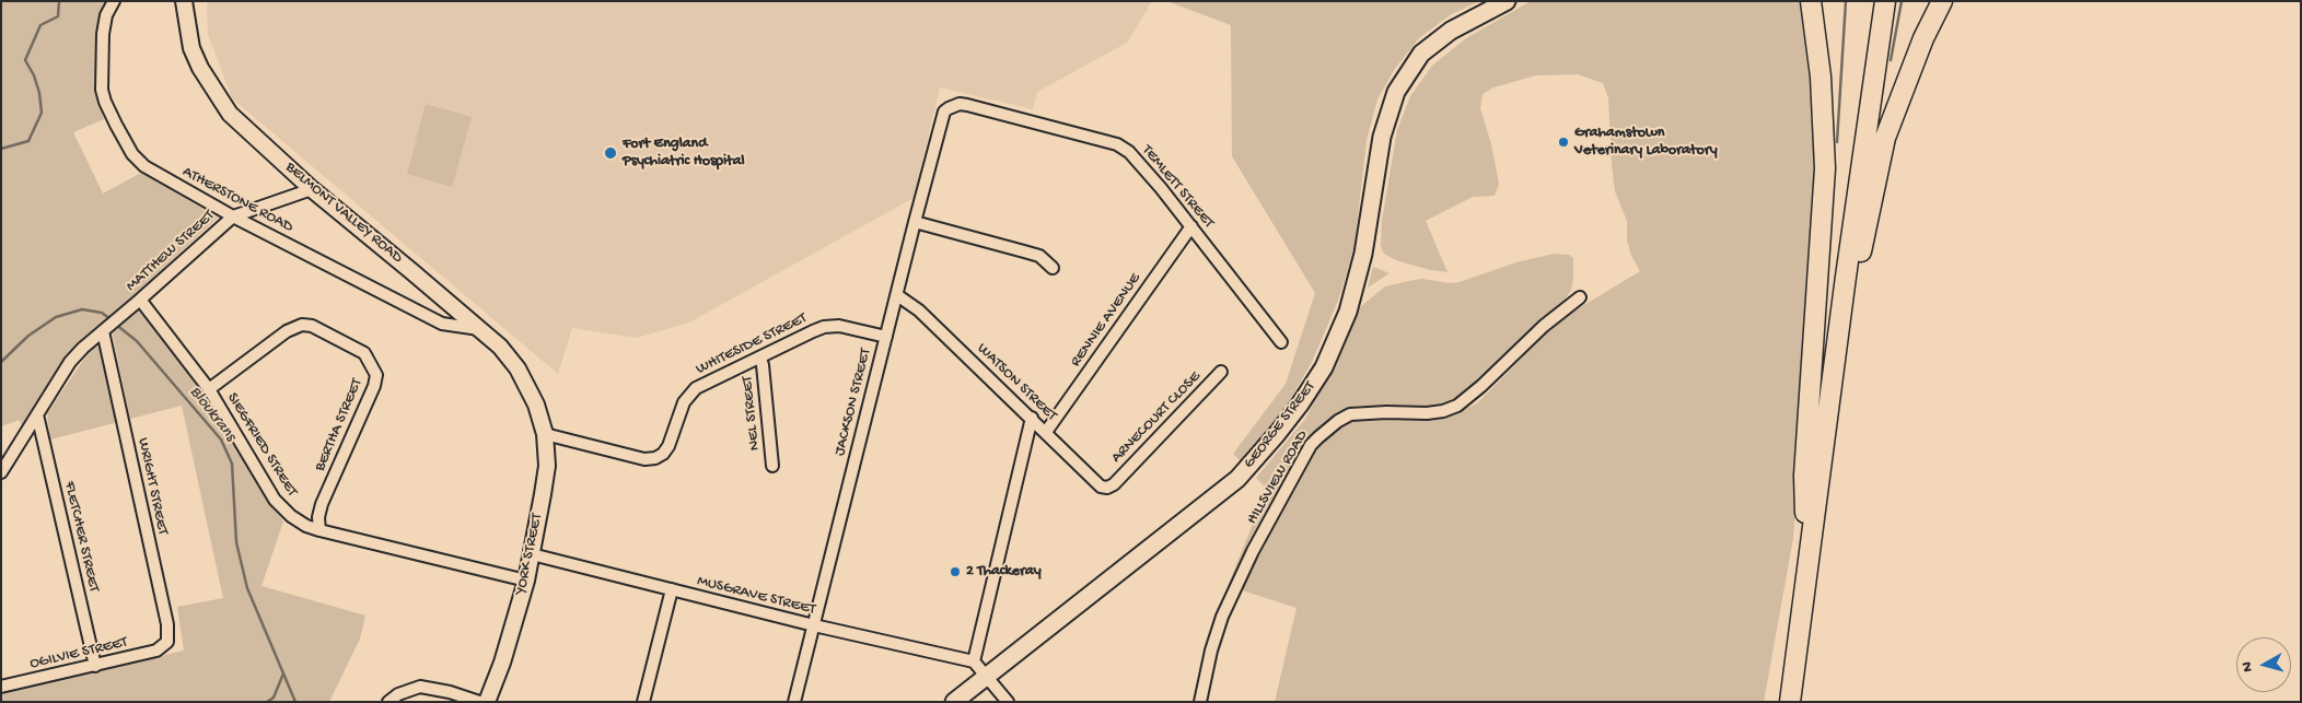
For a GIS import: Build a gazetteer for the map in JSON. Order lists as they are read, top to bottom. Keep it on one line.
{"streets":{"main road":["GEORGE STREET"],"street":["TEMLETT STREET","ATHERSTONE ROAD","BELMONT VALLEY ROAD","MATTHEW STREET","RENNIE AVENUE","WHITESIDE STREET","WATSON STREET","JACKSON STREET","NEL STREET","ARNECOURT CLOSE","BERTHA STREET","SIEGFRIED STREET","HILLSVIEW ROAD","WRIGHT STREET","FLETCHER STREET","YORK STREET","MUSGRAVE STREET","OGILVIE STREET"]},"crossings":[["TEMLETT STREET","RENNIE AVENUE"],["TEMLETT STREET","JACKSON STREET"],["ATHERSTONE ROAD","BELMONT VALLEY ROAD"],["ATHERSTONE ROAD","MATTHEW STREET"],["BELMONT VALLEY ROAD","MATTHEW STREET"],["BELMONT VALLEY ROAD","YORK STREET"],["MATTHEW STREET","SIEGFRIED STREET"],["MATTHEW STREET","WRIGHT STREET"],["MATTHEW STREET","FLETCHER STREET"],["RENNIE AVENUE","WATSON STREET"],["WHITESIDE STREET","JACKSON STREET"],["WHITESIDE STREET","NEL STREET"],["WHITESIDE STREET","YORK STREET"],["WATSON STREET","JACKSON STREET"],["WATSON STREET","ARNECOURT CLOSE"],["JACKSON STREET","MUSGRAVE STREET"],["BERTHA STREET","SIEGFRIED STREET"],["SIEGFRIED STREET","YORK STREET"],["WRIGHT STREET","OGILVIE STREET"],["FLETCHER STREET","OGILVIE STREET"],["YORK STREET","MUSGRAVE STREET"]],"water":["Bloukrans"],"places":["Grahamstown Veterinary Laboratory","Fort England Psychiatric Hospital","2 Thackeray"],"north":"left"}
